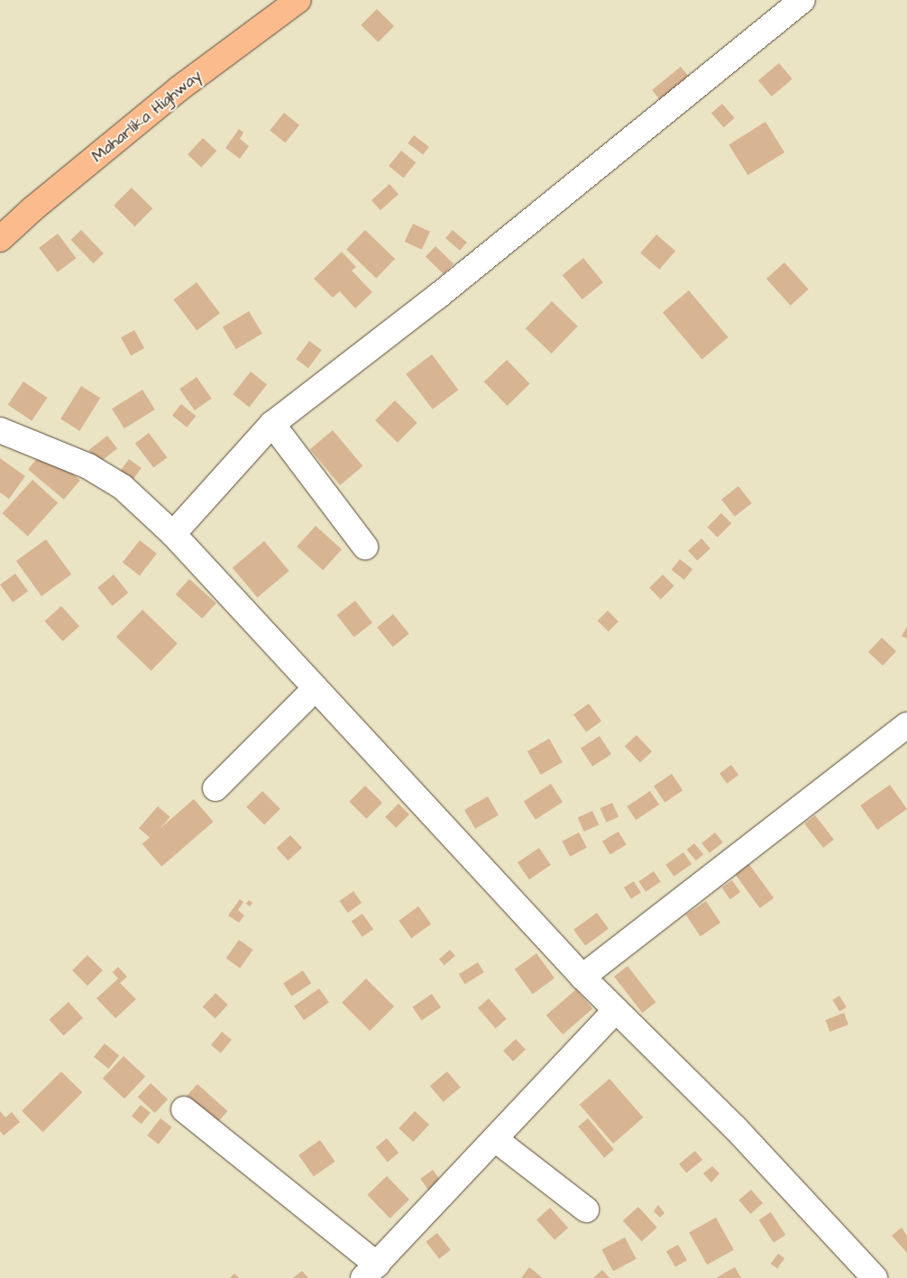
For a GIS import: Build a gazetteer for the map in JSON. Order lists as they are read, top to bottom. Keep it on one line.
{"streets":{"highway":["Maharlika Highway"]}}
